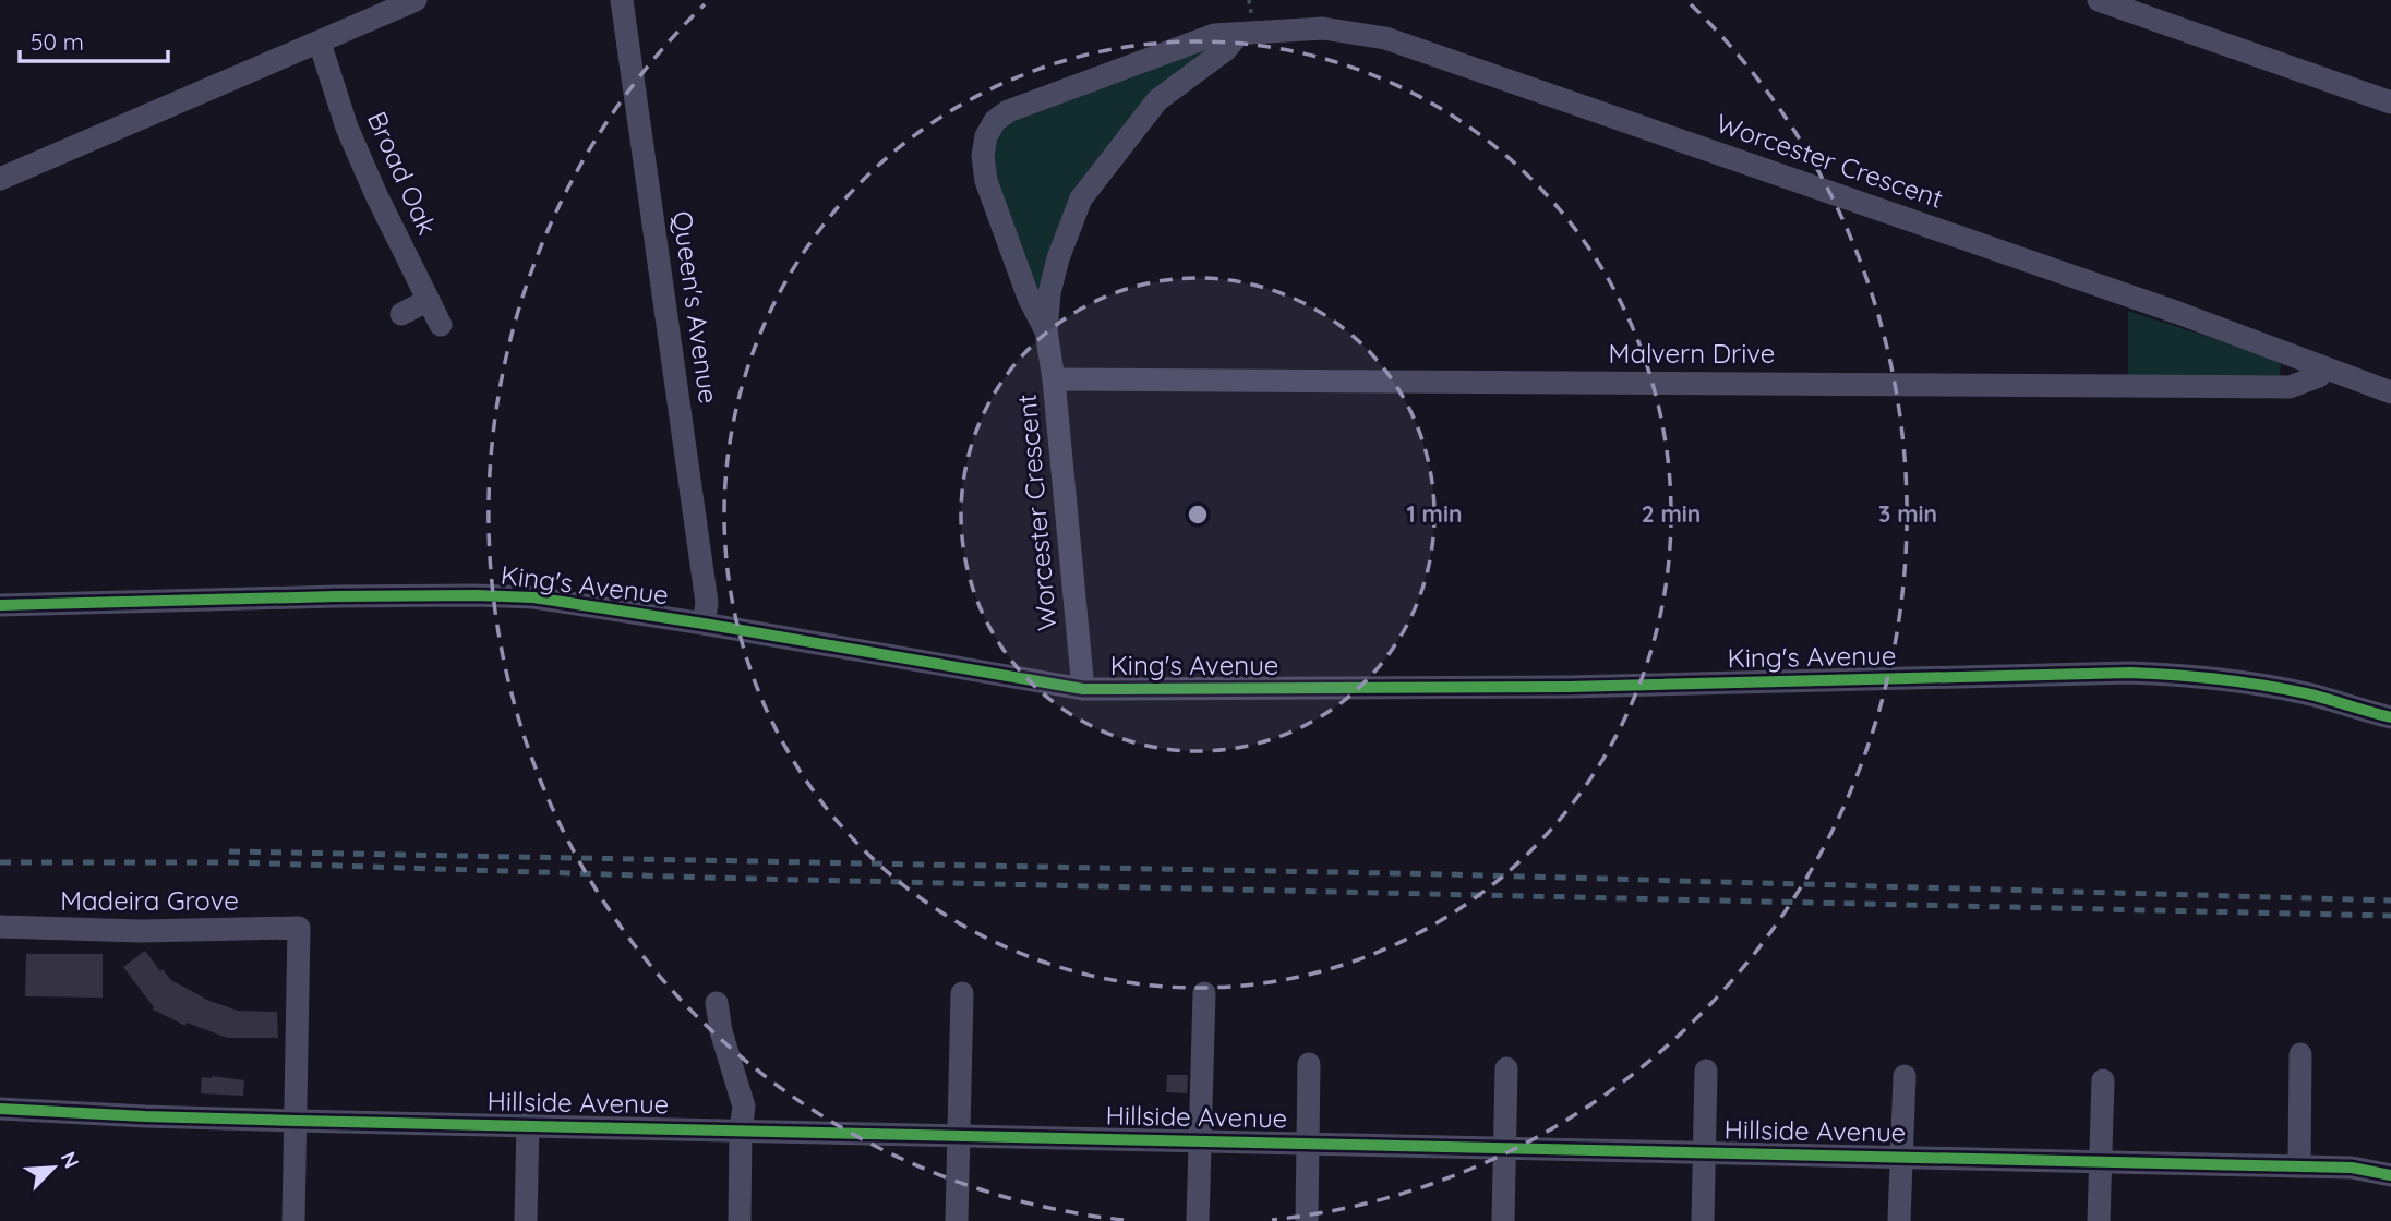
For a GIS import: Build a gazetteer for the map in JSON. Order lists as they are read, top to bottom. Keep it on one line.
{"streets":{"street":["Worcester Crescent","Broad Oak","Queen's Avenue","Malvern Drive","King's Avenue","Madeira Grove","Hillside Avenue"]},"crossings":[["Worcester Crescent","Malvern Drive"],["Worcester Crescent","King's Avenue"],["Queen's Avenue","King's Avenue"],["Madeira Grove","Hillside Avenue"]],"scale_bar":"50 m","north":"top right","rings":["1 min","2 min","3 min"]}
